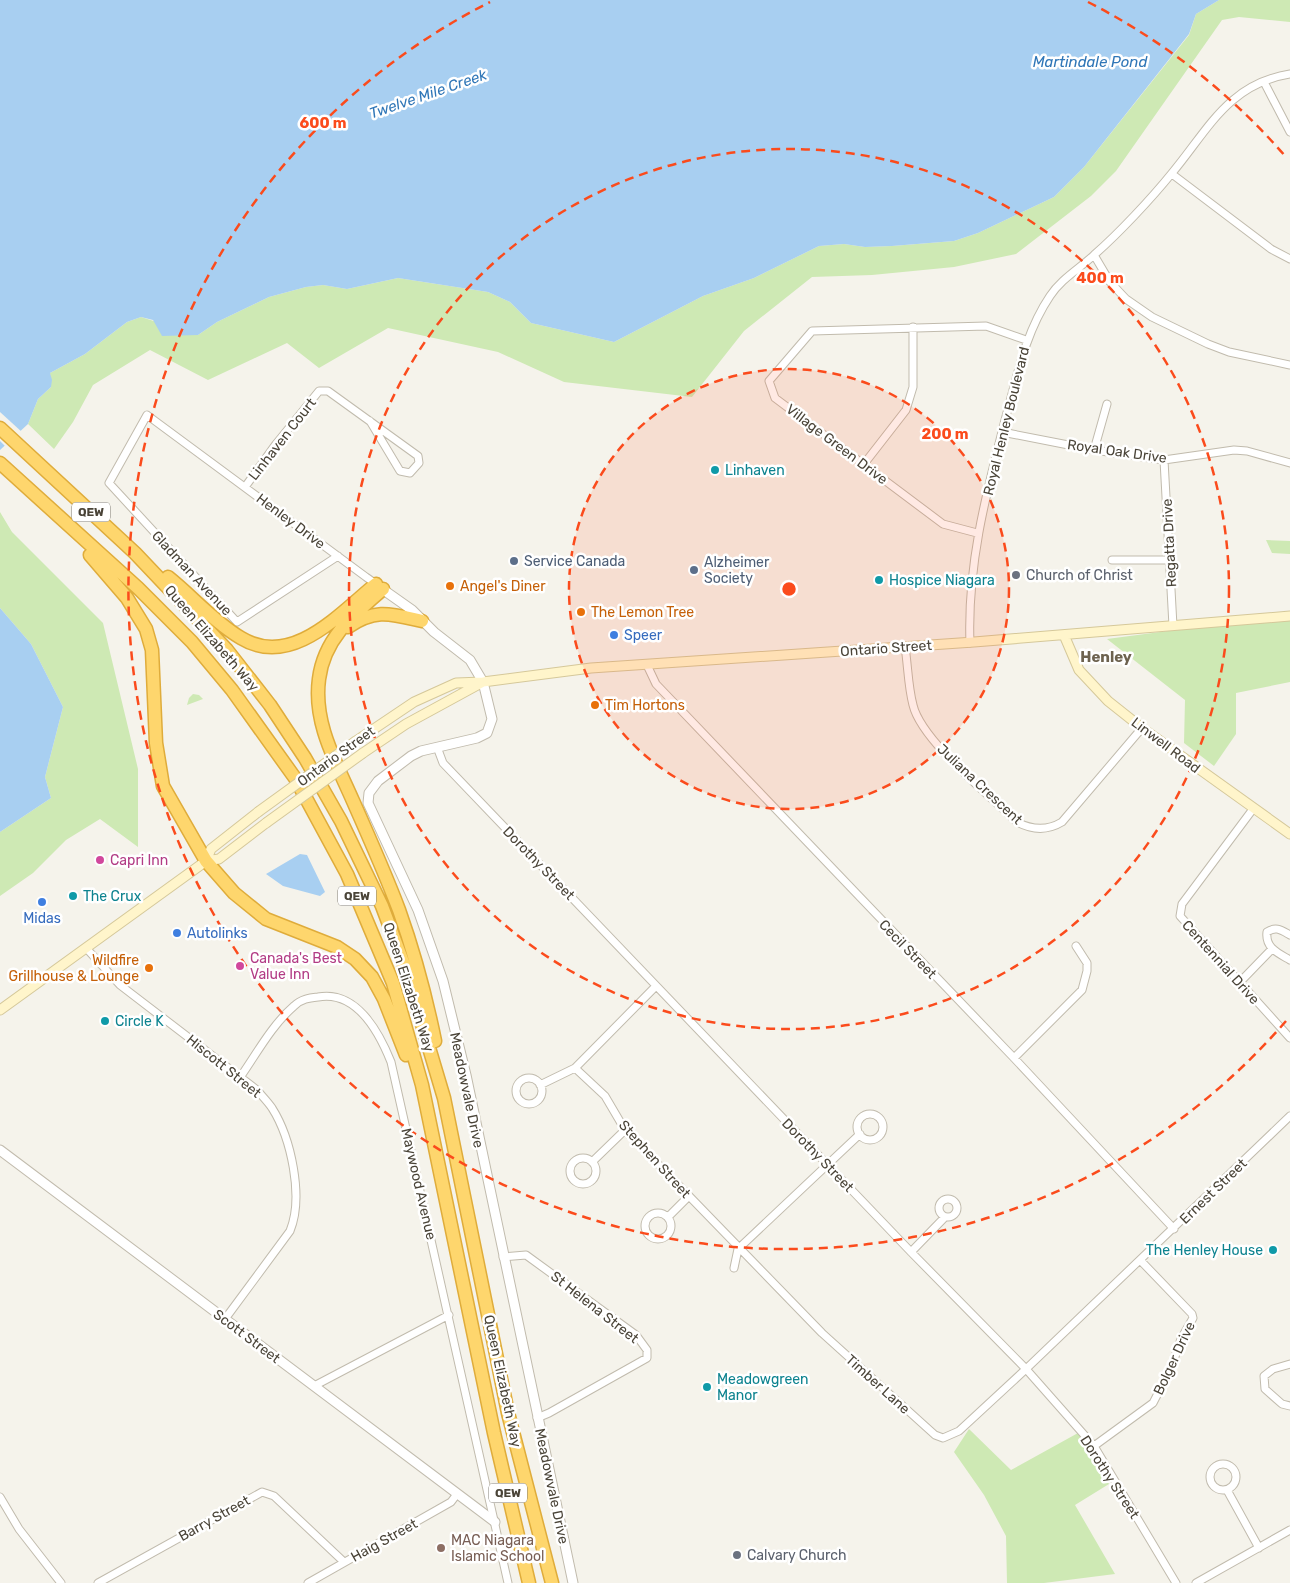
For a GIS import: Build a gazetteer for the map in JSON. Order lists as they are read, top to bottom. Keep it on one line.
{"streets":{"highway":["QEW","Queen Elizabeth Way"],"main road":["Ontario Street","Linwell Road"],"street":["Royal Henley Boulevard","Linhaven Court","Village Green Drive","Royal Oak Drive","Henley Drive","Regatta Drive","Gladman Avenue","Juliana Crescent","Dorothy Street","Cecil Street","Centennial Drive","Hiscott Street","Meadowvale Drive","Stephen Street","Maywood Avenue","Ernest Street","St Helena Street","Scott Street","Bolger Drive","Timber Lane","Barry Street","Haig Street"]},"crossings":[["Royal Henley Boulevard","Village Green Drive"],["Royal Henley Boulevard","Royal Oak Drive"],["Royal Henley Boulevard","Ontario Street"],["Linhaven Court","Henley Drive"],["Royal Oak Drive","Regatta Drive"],["Henley Drive","Gladman Avenue"],["Henley Drive","Ontario Street"],["Henley Drive","Meadowvale Drive"],["Regatta Drive","Ontario Street"],["Ontario Street","Linwell Road"],["Ontario Street","Juliana Crescent"],["Ontario Street","Cecil Street"],["Ontario Street","Hiscott Street"],["Ontario Street","Meadowvale Drive"],["Linwell Road","Juliana Crescent"],["Linwell Road","Centennial Drive"],["Dorothy Street","Meadowvale Drive"],["Dorothy Street","Ernest Street"],["Dorothy Street","Bolger Drive"],["Dorothy Street","Timber Lane"],["Cecil Street","Ernest Street"],["Hiscott Street","Maywood Avenue"],["Hiscott Street","Scott Street"],["Meadowvale Drive","St Helena Street"],["Stephen Street","Timber Lane"],["Maywood Avenue","Scott Street"],["Ernest Street","Bolger Drive"],["Ernest Street","Timber Lane"],["Scott Street","Haig Street"],["Barry Street","Haig Street"]],"districts":["Henley"],"water":["Martindale Pond","Twelve Mile Creek"],"places":["Linhaven","Service Canada","Alzheimer Society","Church of Christ","Hospice Niagara","Angel's Diner","The Lemon Tree","Speer","Tim Hortons","Capri Inn","The Crux","Midas","Autolinks","Canada's Best Value Inn","Wildfire Grillhouse & Lounge","Circle K","The Henley House","Meadowgreen Manor","MAC Niagara Islamic School","Calvary Church"],"rings":["600 m","400 m","200 m"]}
